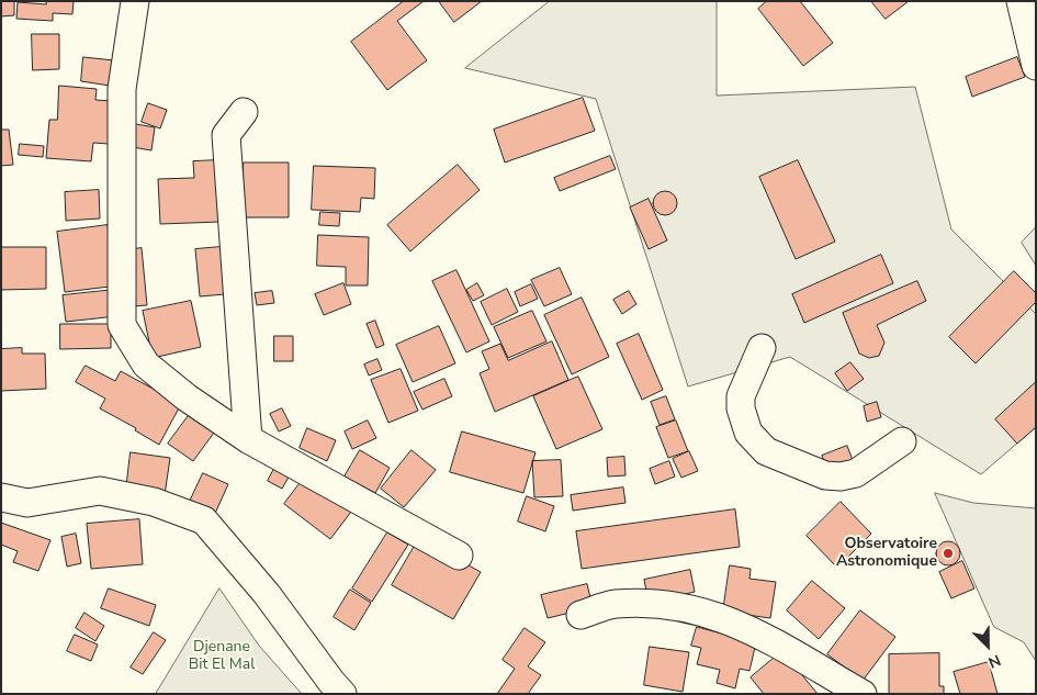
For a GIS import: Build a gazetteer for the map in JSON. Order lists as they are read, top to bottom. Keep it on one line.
{"parks":["Djenane Bit El Mal"],"places":["Observatoire Astronomique"],"north":"bottom right"}
